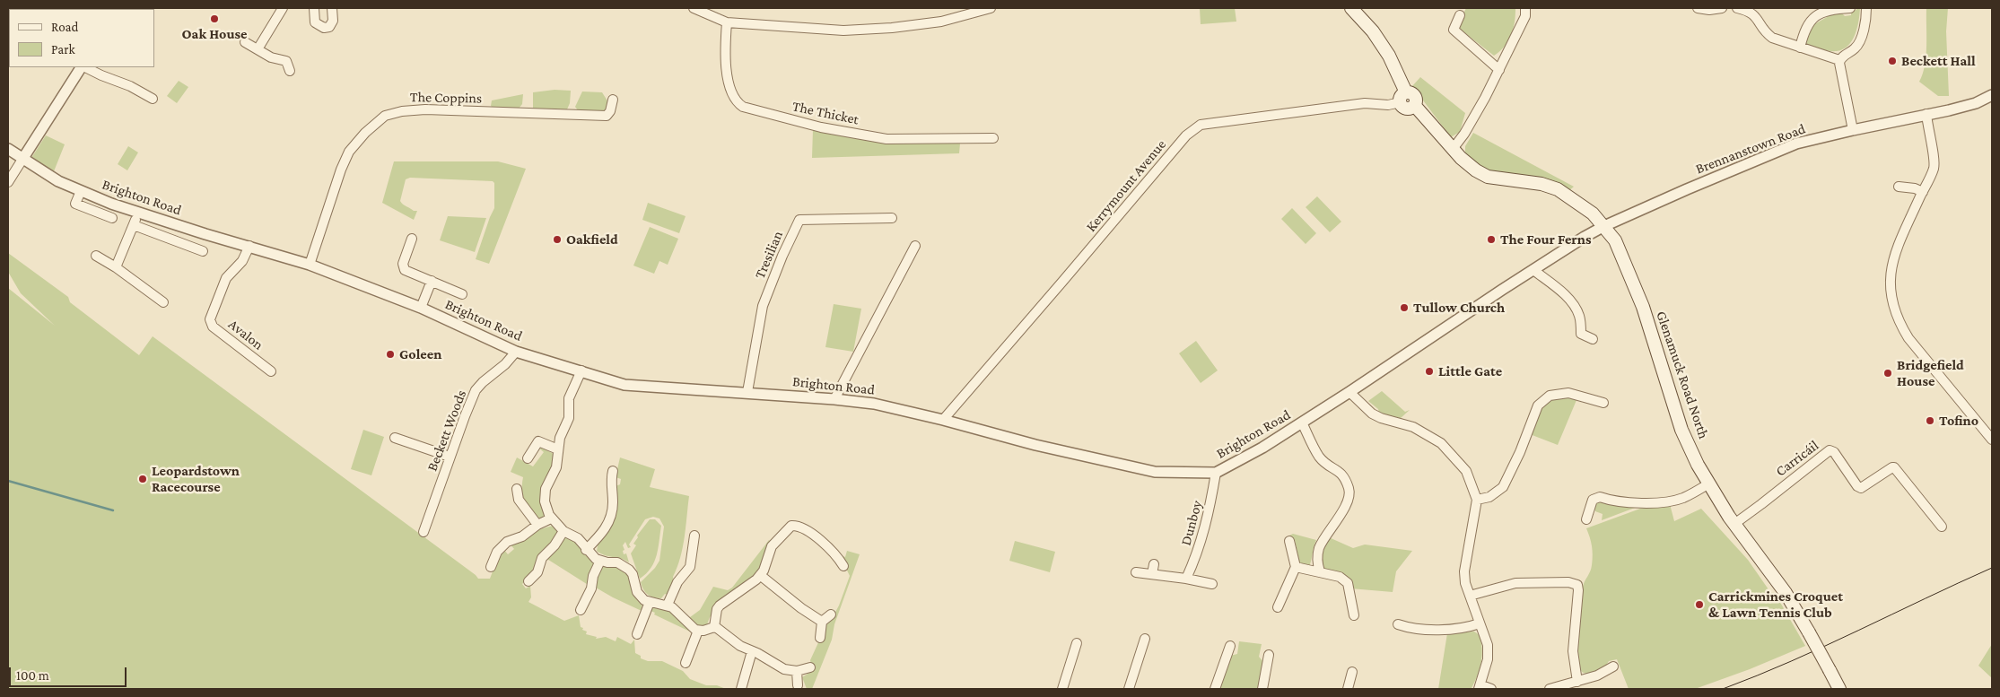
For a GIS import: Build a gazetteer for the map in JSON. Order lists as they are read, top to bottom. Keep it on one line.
{"streets":{"main road":["Glenamuck Road North"],"street":["The Coppins","The Thicket","Brennanstown Road","Kerrymount Avenue","Brighton Road","Tresilian","Avalon","Beckett Woods","Carricáil","Dunboy"]},"crossings":[["The Coppins","Brighton Road"],["Brennanstown Road","Brighton Road"],["Brennanstown Road","Glenamuck Road North"],["Kerrymount Avenue","Brighton Road"],["Kerrymount Avenue","Glenamuck Road North"],["Brighton Road","Tresilian"],["Brighton Road","Avalon"],["Brighton Road","Glenamuck Road North"],["Brighton Road","Beckett Woods"],["Brighton Road","Dunboy"],["Glenamuck Road North","Carricáil"]],"places":["Oak House","Beckett Hall","Oakfield","The Four Ferns","Tullow Church","Goleen","Little Gate","Bridgefield House","Tofino","Leopardstown Racecourse","Carrickmines Croquet & Lawn Tennis Club"],"legend":["Road","Park"],"scale_bar":"100 m"}
